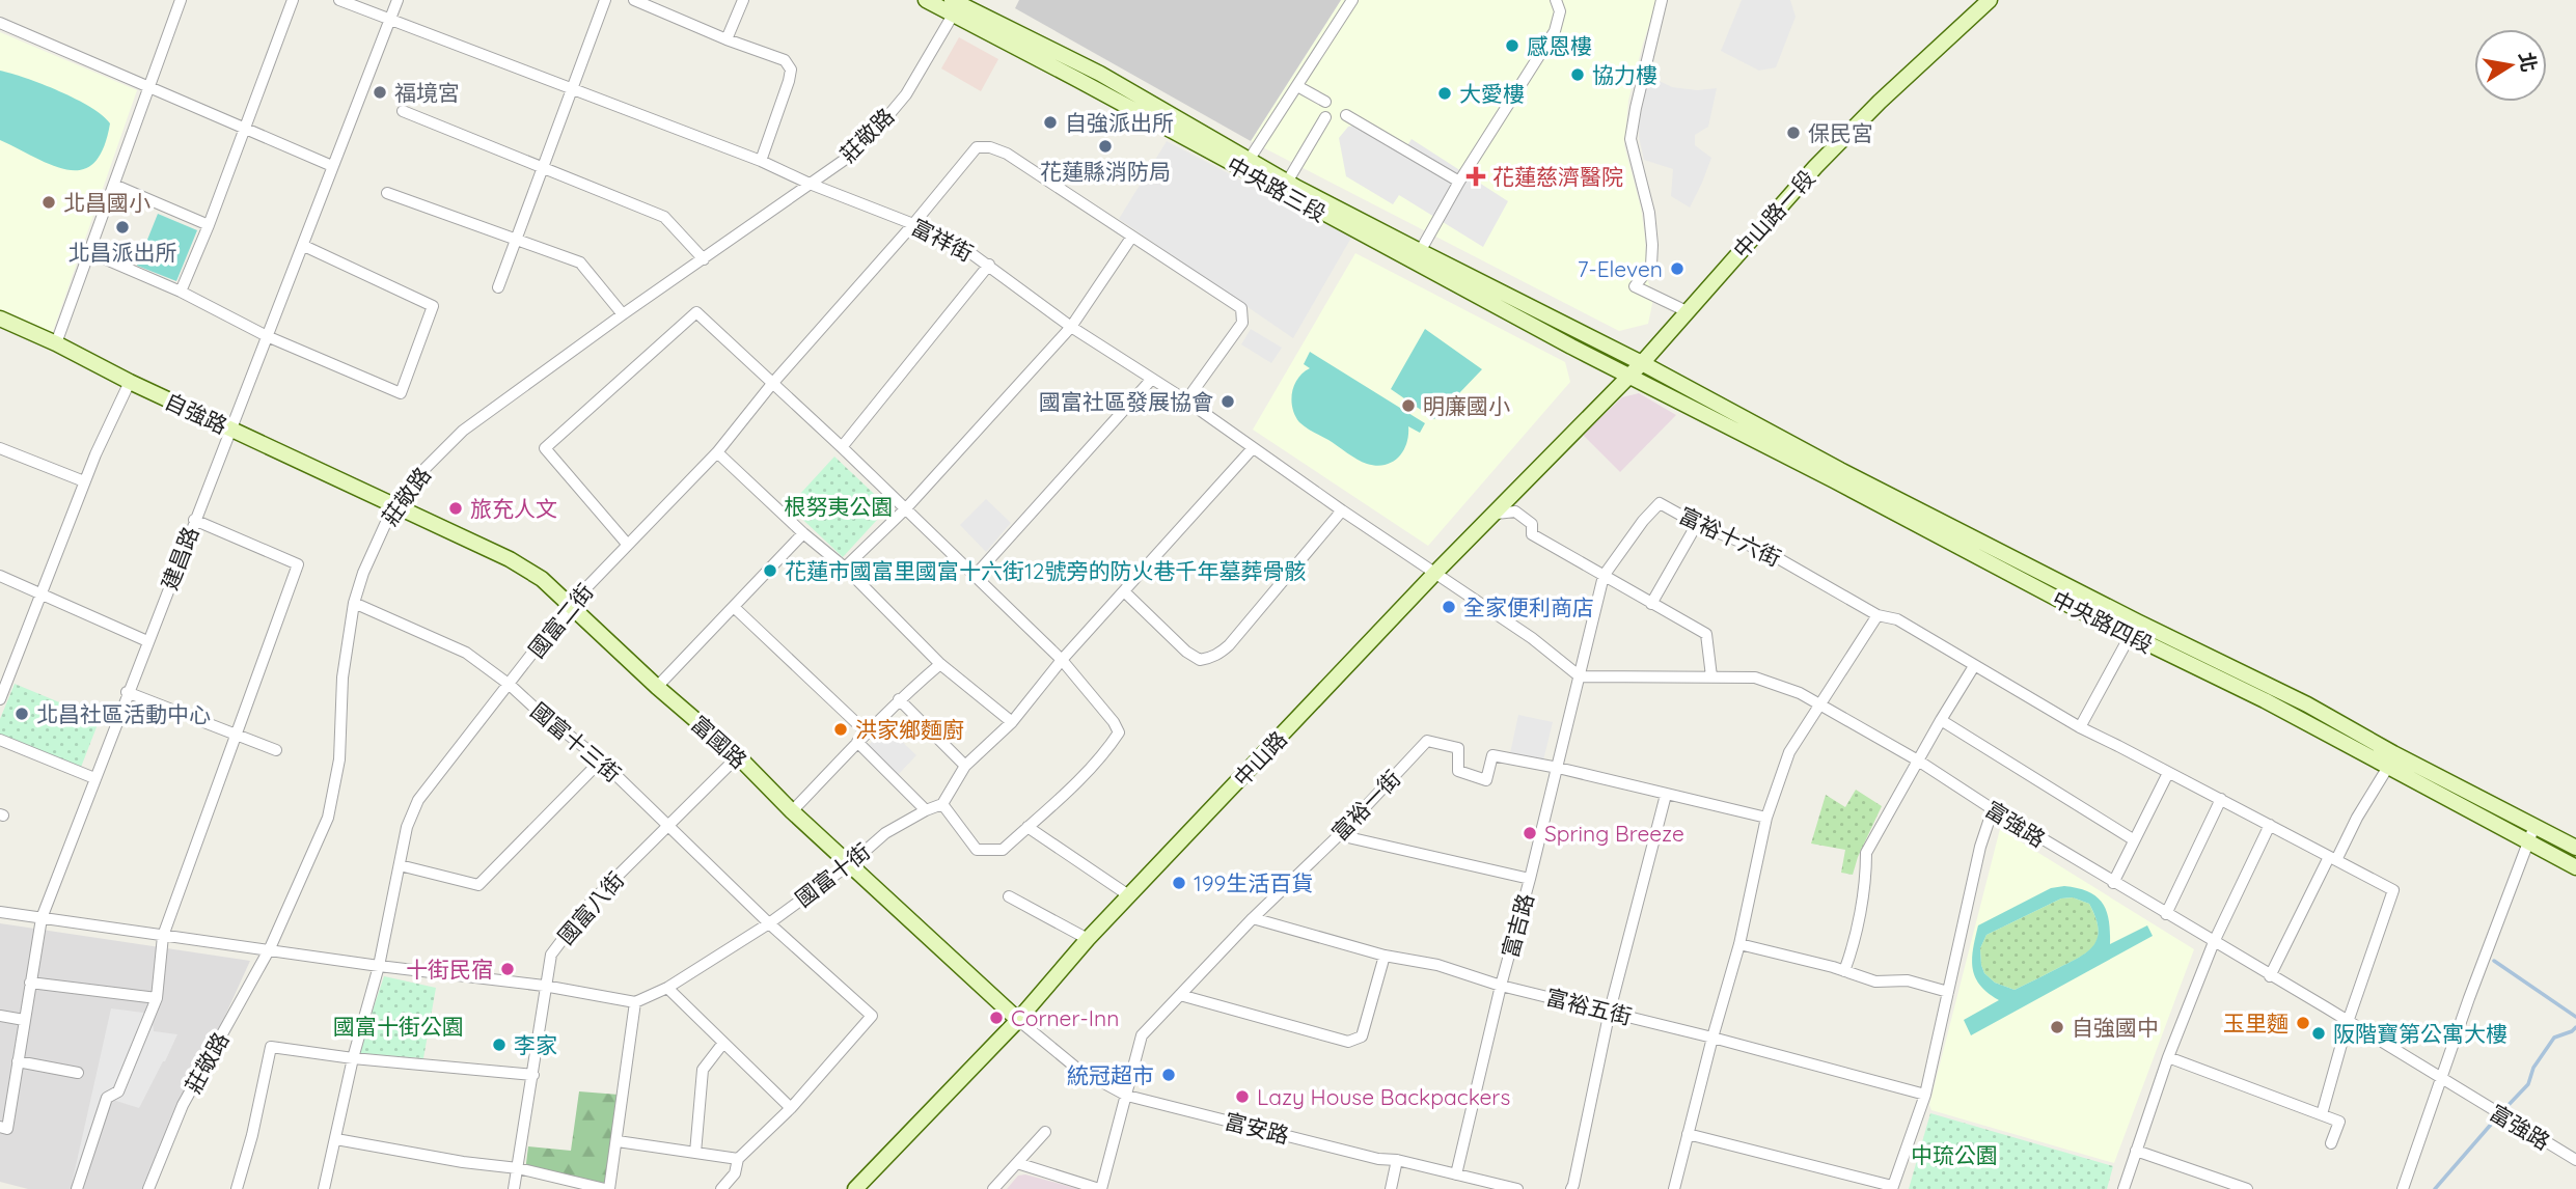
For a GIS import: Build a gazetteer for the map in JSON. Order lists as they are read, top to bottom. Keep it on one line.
{"streets":{"street":["莊敬路","中央路三段","中山路一段","富祥街","自強路","富裕十六街","建昌路","國富二街","中央路四段","國富十三街","富國路","中山路","富裕一街","富強路","國富十街","國富八街","富吉路","富裕五街","富安路"]},"crossings":[["莊敬路","中央路三段"],["莊敬路","富祥街"],["莊敬路","自強路"],["莊敬路","國富十三街"],["莊敬路","富國路"],["中央路三段","中山路一段"],["中央路三段","中央路四段"],["中央路三段","中山路"],["中山路一段","中央路四段"],["中山路一段","中山路"],["富祥街","建昌路"],["富祥街","國富二街"],["富祥街","中山路"],["自強路","建昌路"],["自強路","富國路"],["富裕十六街","富強路"],["富裕十六街","富吉路"],["國富二街","國富十三街"],["國富二街","富國路"],["中央路四段","中山路"],["國富十三街","國富十街"],["國富十三街","國富八街"],["富國路","中山路"],["富國路","國富十街"],["富國路","國富八街"],["富國路","富安路"],["中山路","富安路"],["富裕一街","富吉路"],["富裕一街","富裕五街"],["富裕一街","富安路"],["富強路","富吉路"],["富吉路","富裕五街"],["富吉路","富安路"]],"parks":["根努夷公園","國富十街公園","中琉公園"],"places":{"other":["感恩樓","協力樓","福境宮","大愛樓","自強派出所","保民宮","花蓮縣消防局","北昌國小","北昌派出所","7-Eleven","國富社區發展協會","明廉國小","旅充人文","花蓮市國富里國富十六街12號旁的防火巷千年墓葬骨骸","全家便利商店","北昌社區活動中心","洪家鄉麵廚","Spring Breeze","199生活百貨","十街民宿","Corner-Inn","玉里麵","自強國中","阪階寶第公寓大樓","李家","統冠超市","Lazy House Backpackers"],"health":["花蓮慈濟醫院"]},"north":"right"}
